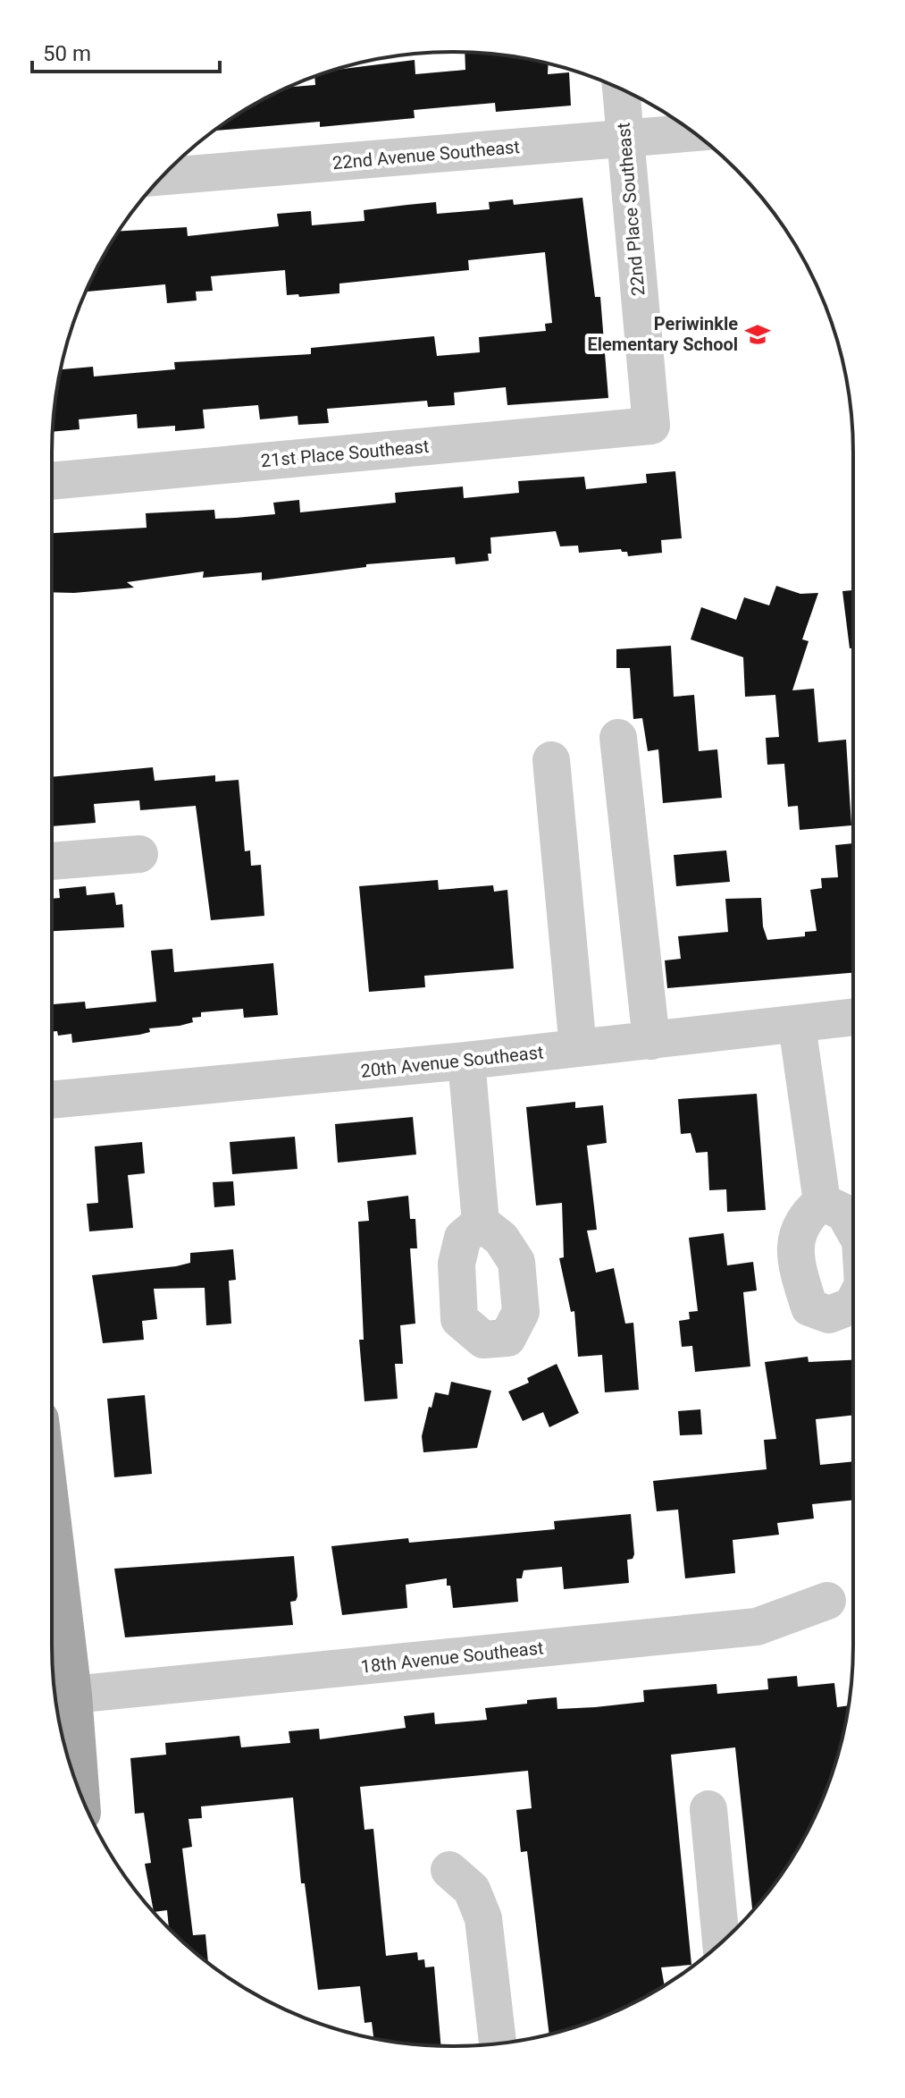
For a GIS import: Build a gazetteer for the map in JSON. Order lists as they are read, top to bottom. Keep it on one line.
{"streets":{"street":["22nd Avenue Southeast","22nd Place Southeast","21st Place Southeast","20th Avenue Southeast","18th Avenue Southeast"]},"crossings":[["22nd Avenue Southeast","22nd Place Southeast"],["22nd Place Southeast","21st Place Southeast"]],"places":{"school or university":["Periwinkle Elementary School"]},"scale_bar":"50 m"}
